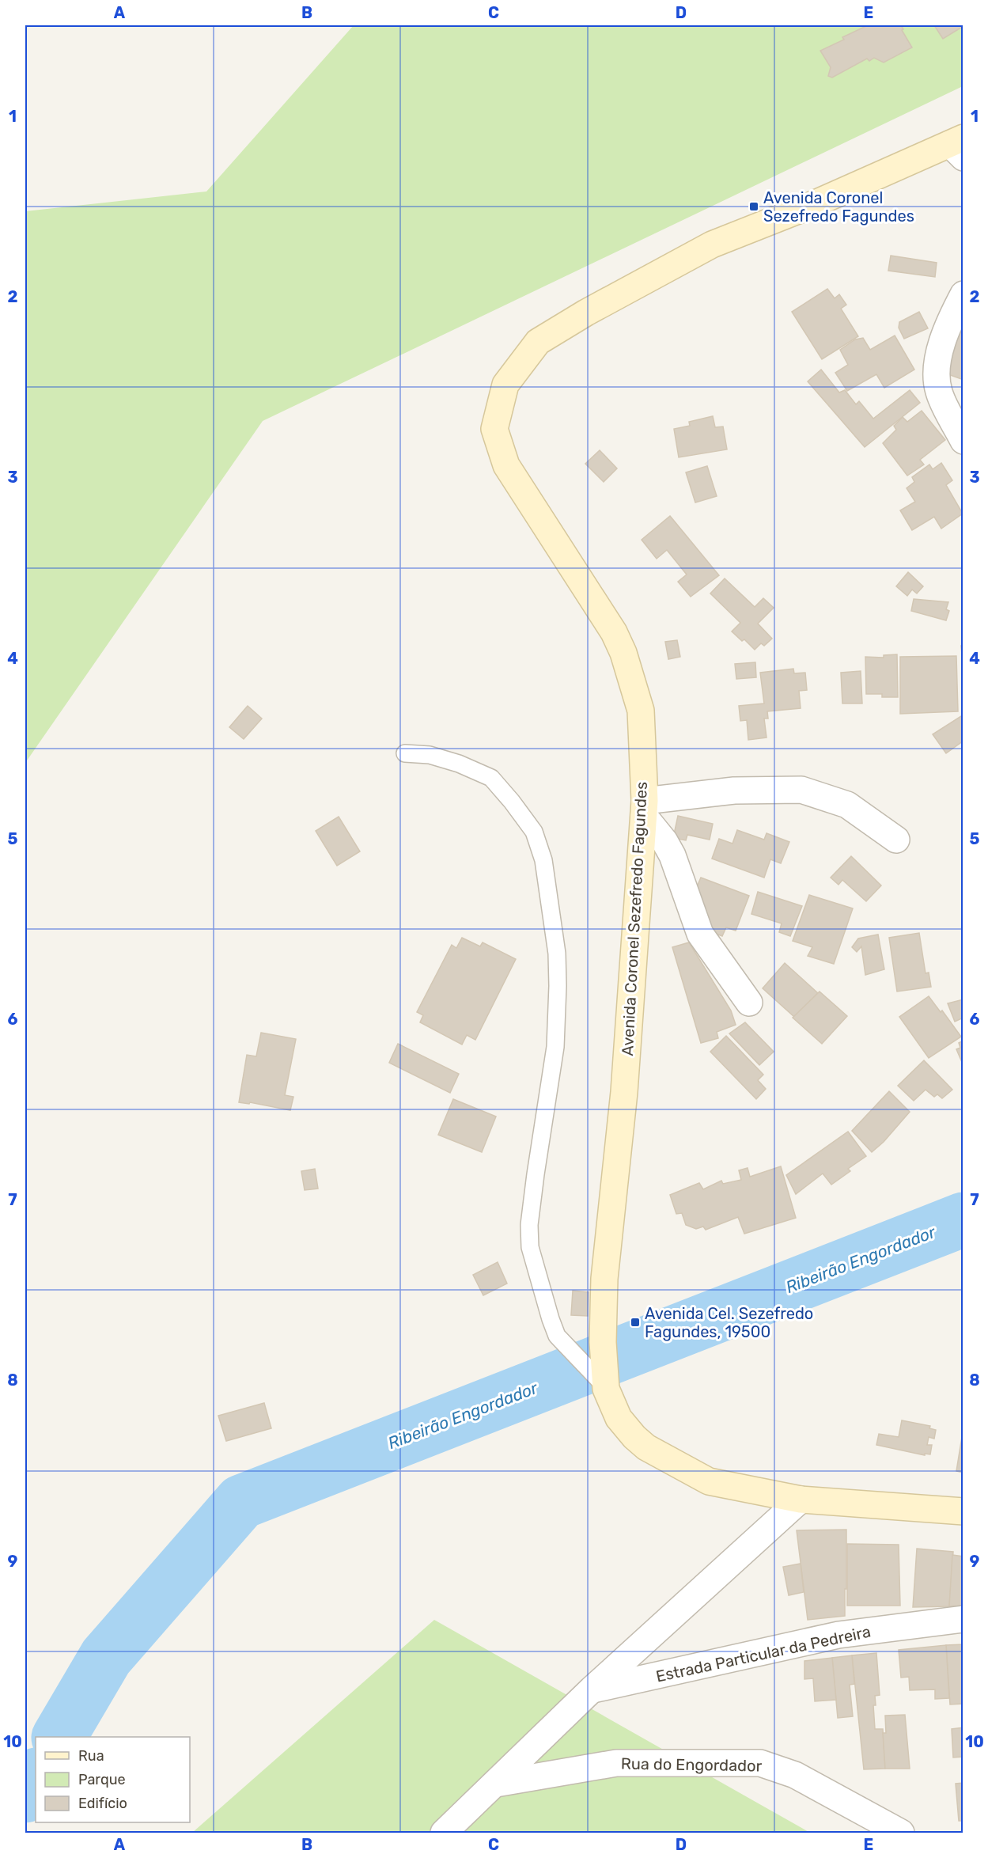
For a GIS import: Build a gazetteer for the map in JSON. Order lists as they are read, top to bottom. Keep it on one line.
{"streets":{"main road":["Avenida Coronel Sezefredo Fagundes"],"street":["Estrada Particular da Pedreira","Rua do Engordador"]},"water":["Ribeirão Engordador"],"places":{"transit":["Avenida Coronel Sezefredo Fagundes","Avenida Cel. Sezefredo Fagundes, 19500"]},"legend":["Rua","Parque","Edifício"],"grid":{"columns":["A","B","C","D","E"],"rows":["1","2","3","4","5","6","7","8","9","10"]}}
